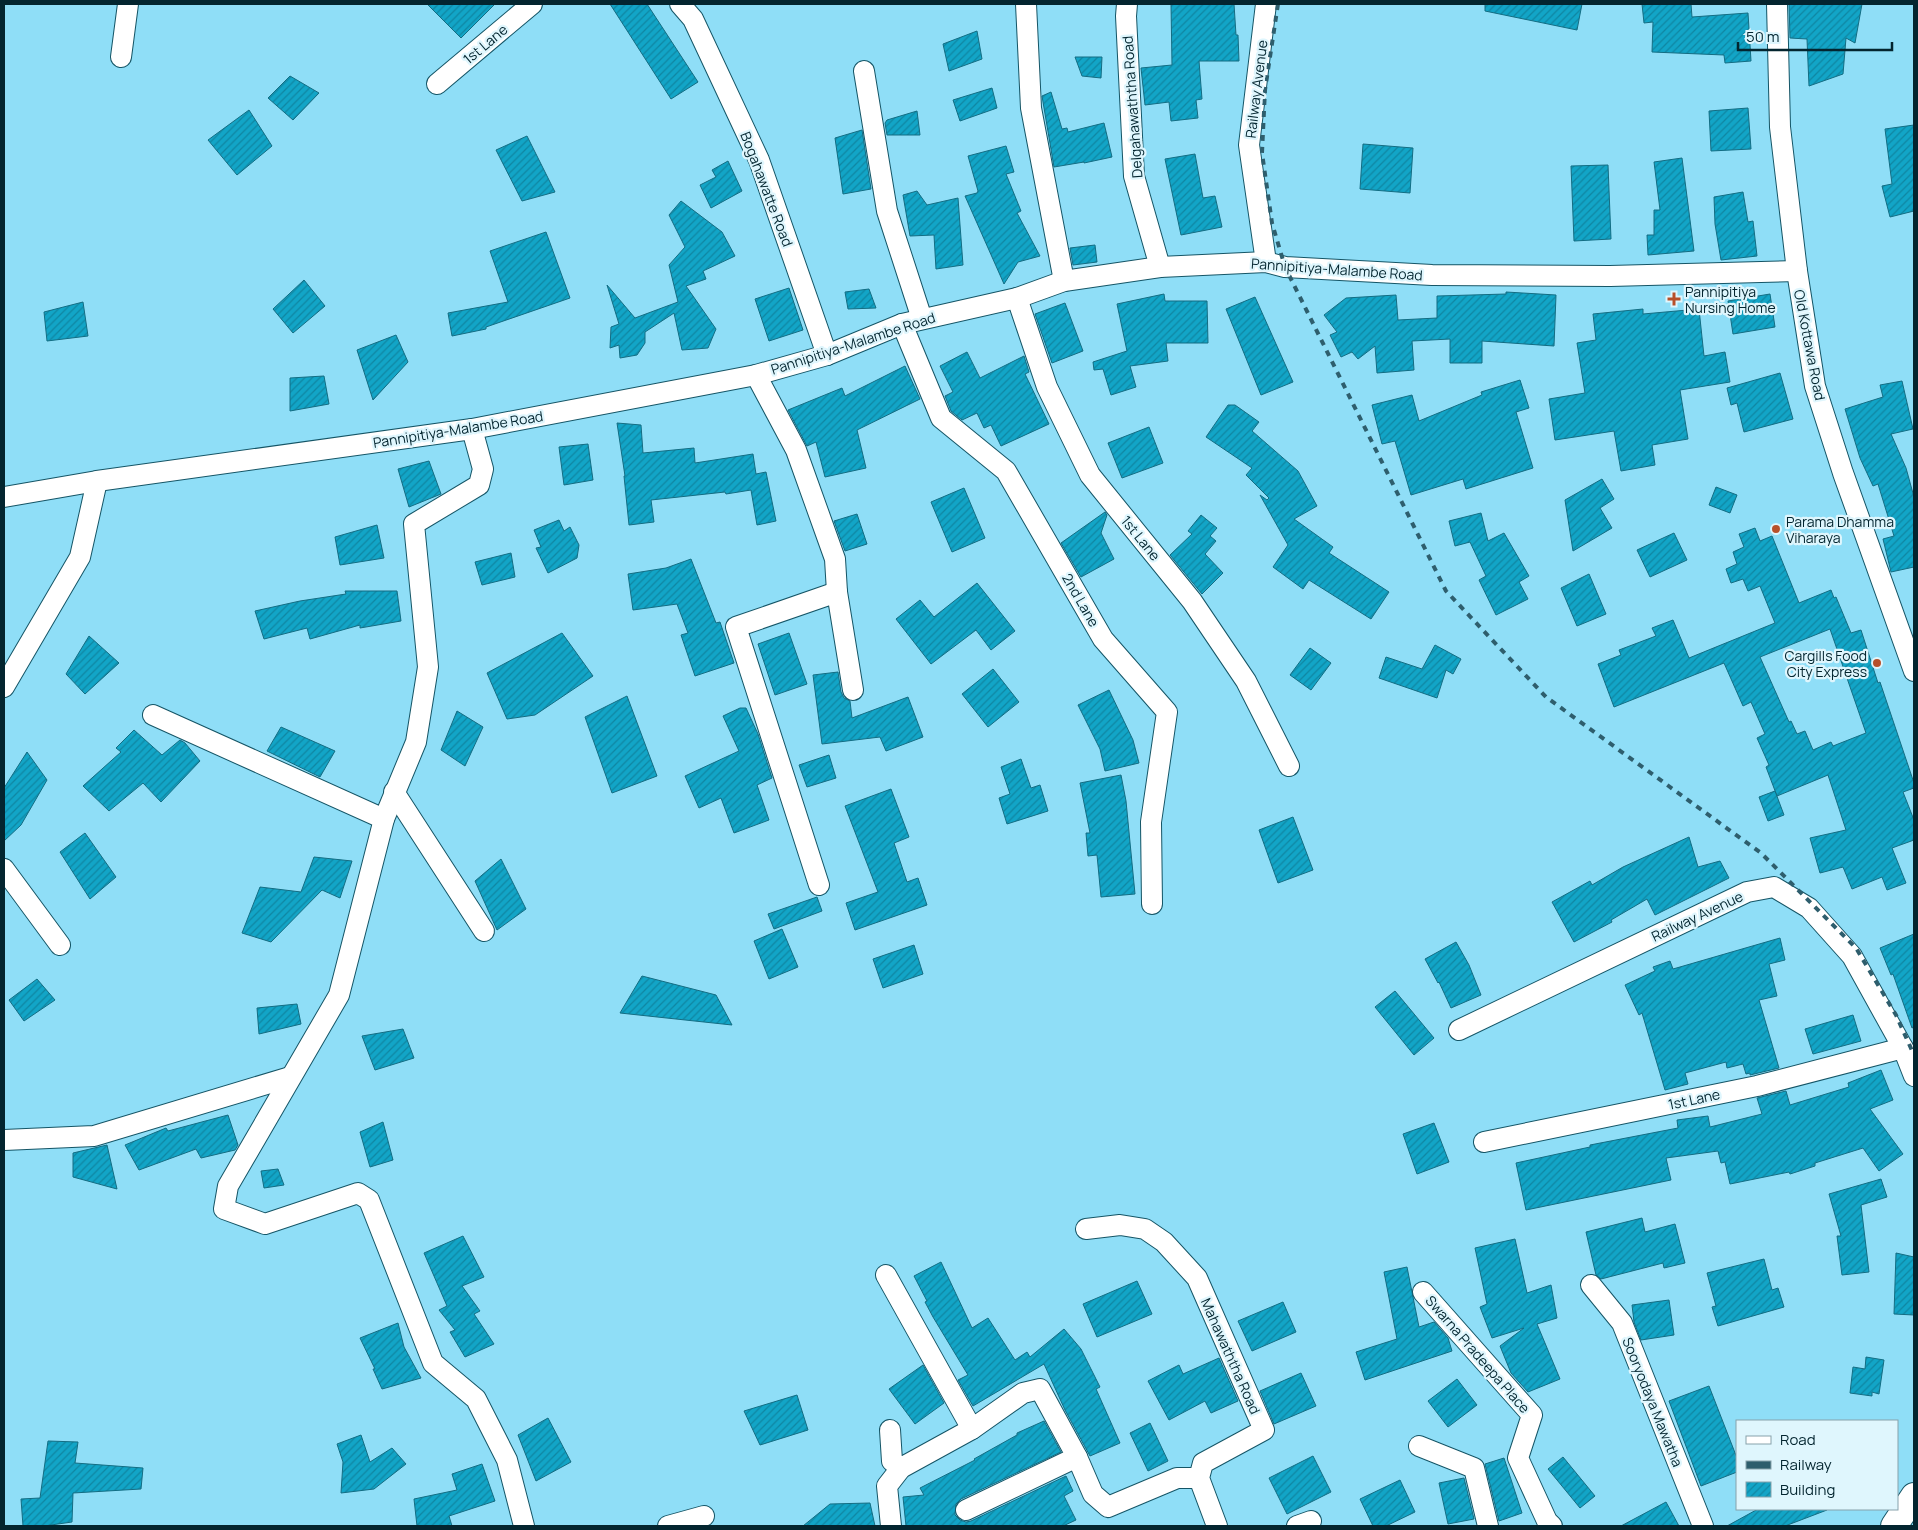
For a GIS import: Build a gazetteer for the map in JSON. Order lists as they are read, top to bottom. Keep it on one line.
{"streets":{"street":["1st Lane","Railway Avenue","Delgahawaththa Road","Bogahawatte Road","Pannipitiya-Malambe Road","Old Kottawa Road","2nd Lane","Swarna Pradeepa Place","Mahawaththa Road","Sooryodaya Mawatha"]},"crossings":[["1st Lane","Railway Avenue"],["1st Lane","Pannipitiya-Malambe Road"],["Railway Avenue","Pannipitiya-Malambe Road"],["Delgahawaththa Road","Pannipitiya-Malambe Road"],["Bogahawatte Road","Pannipitiya-Malambe Road"],["Pannipitiya-Malambe Road","Old Kottawa Road"],["Pannipitiya-Malambe Road","2nd Lane"]],"places":{"health":["Pannipitiya Nursing Home"],"other":["Parama Dhamma Viharaya","Cargills Food City Express"]},"legend":["Road","Railway","Building"],"scale_bar":"50 m"}
